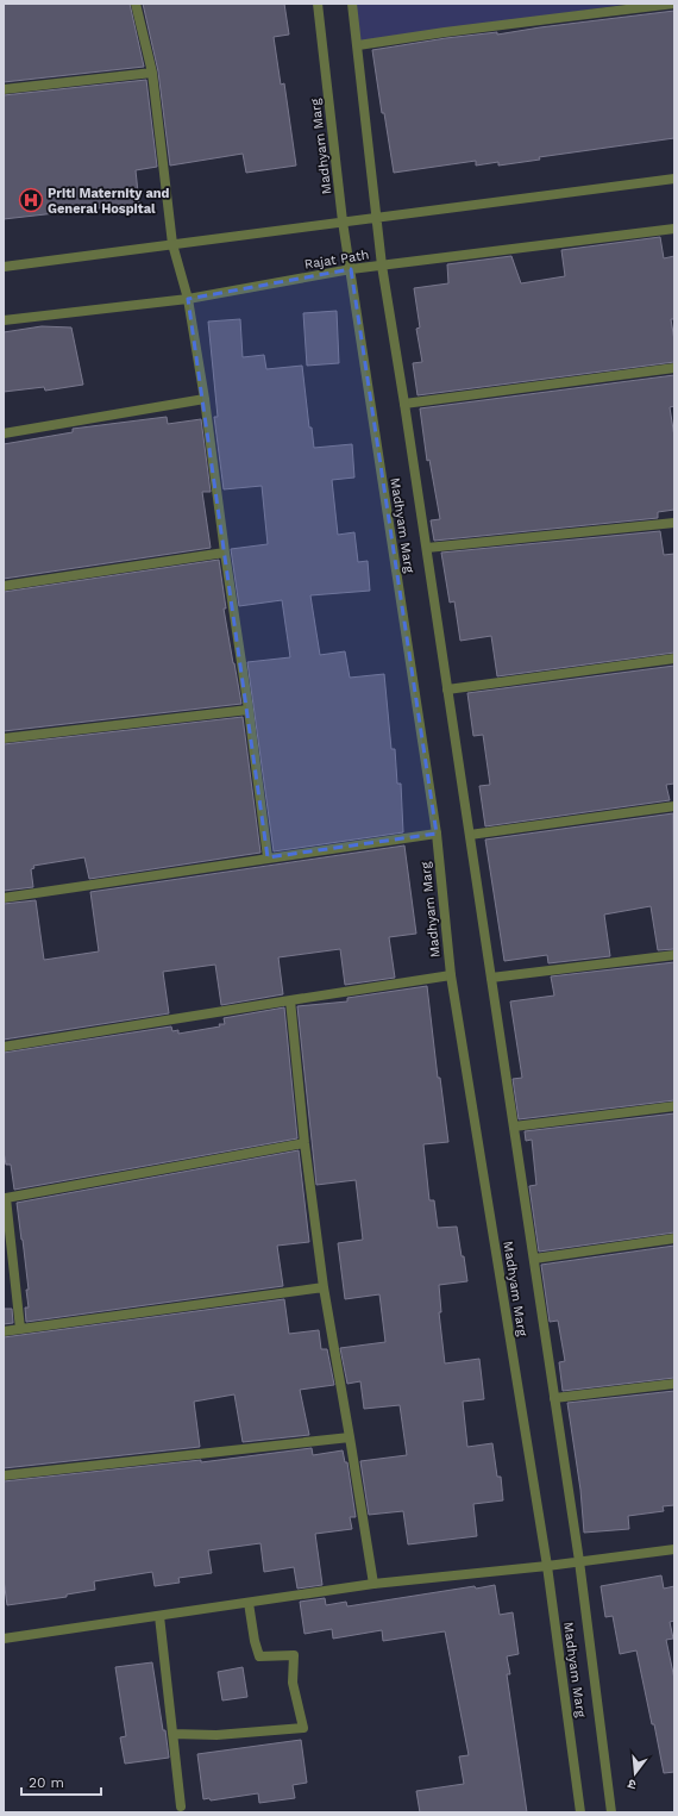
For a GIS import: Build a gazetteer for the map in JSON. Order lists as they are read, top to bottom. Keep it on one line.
{"streets":{"street":["Madhyam Marg","Rajat Path"]},"crossings":[["Madhyam Marg","Rajat Path"]],"places":{"hospital":["Priti Maternity and General Hospital"]},"scale_bar":"20 m","north":"bottom"}
